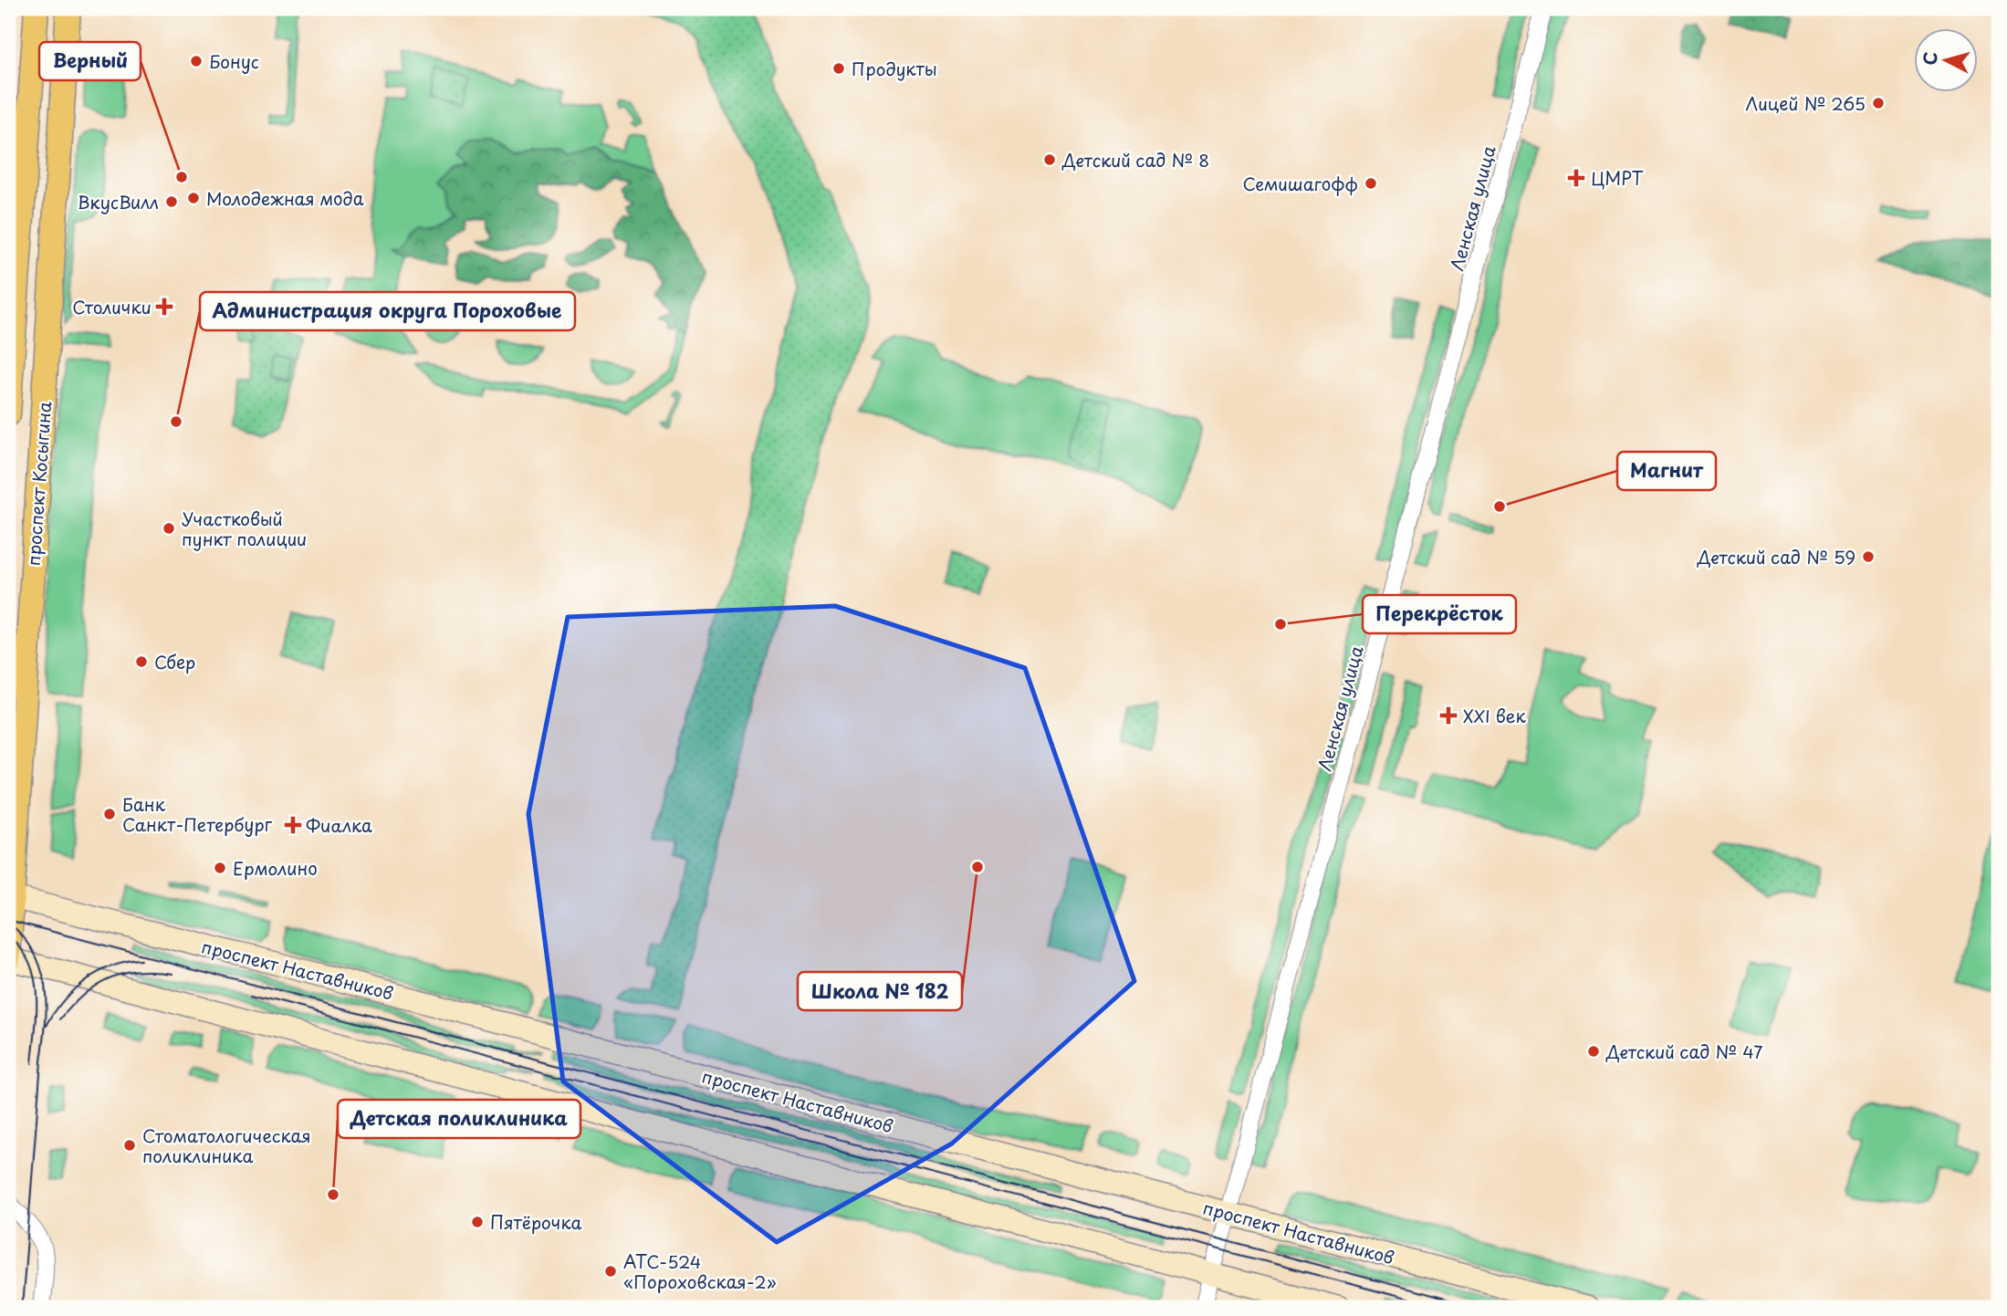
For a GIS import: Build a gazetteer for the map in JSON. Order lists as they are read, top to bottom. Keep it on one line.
{"streets":{"main road":["проспект Косыгина","проспект Наставников"],"street":["Ленская улица"]},"crossings":[["Ленская улица","проспект Наставников"],["проспект Косыгина","проспект Наставников"]],"places":{"other":["Бонус","Продукты","Лицей № 265","Детский сад № 8","Верный","Семишагофф","Молодежная мода","ВкусВилл","Администрация округа Пороховые","Магнит","Участковый пункт полиции","Детский сад № 59","Перекрёсток","Сбер","Банк Санкт-Петербург","Школа № 182","Ермолино","Детский сад № 47","Стоматологическая поликлиника","Детская поликлиника","Пятёрочка","АТС-524 «Пороховская-2»"],"health":["ЦМРТ","Столички","XXI век","Фиалка"]},"north":"left"}
